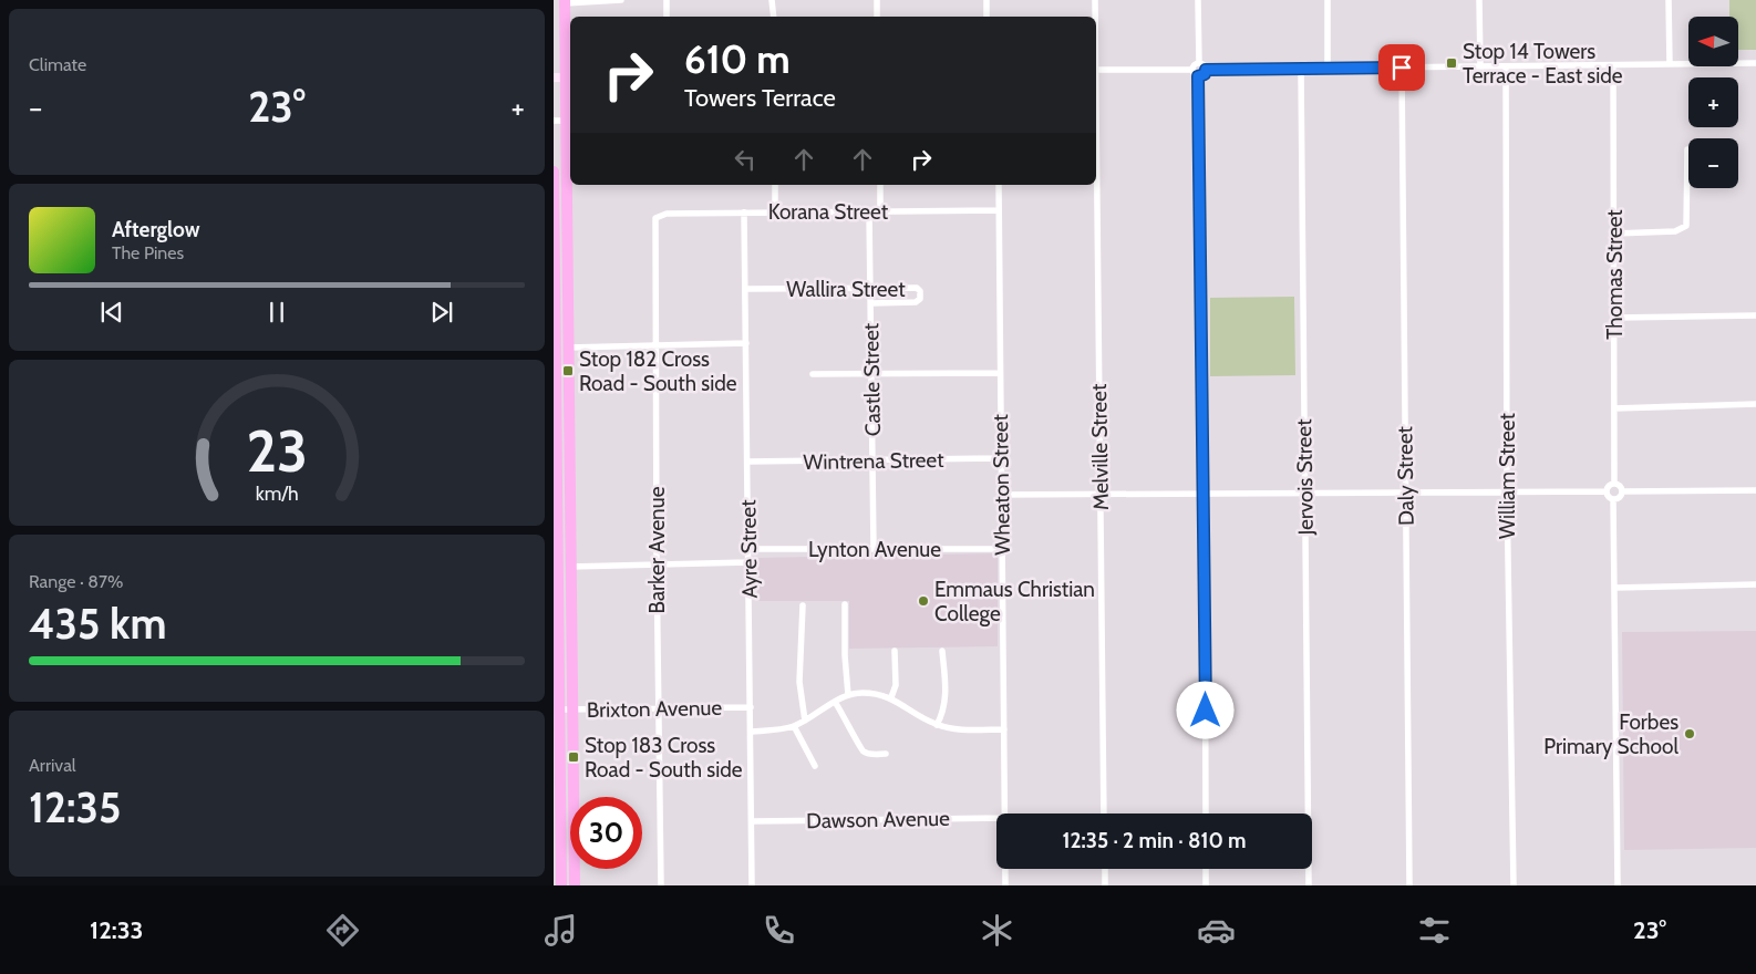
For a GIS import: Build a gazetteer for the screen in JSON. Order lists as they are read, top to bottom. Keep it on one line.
{"streets":{"street":["Korana Street","Thomas Street","Wallira Street","Castle Street","Melville Street","Wintrena Street","Daly Street","William Street","Jervois Street","Wheaton Street","Ayre Street","Lynton Avenue","Barker Avenue","Brixton Avenue","Dawson Avenue"]},"crossings":[["Korana Street","Castle Street"],["Korana Street","Wheaton Street"],["Korana Street","Ayre Street"],["Korana Street","Barker Avenue"],["Wallira Street","Castle Street"],["Wallira Street","Ayre Street"],["Castle Street","Wintrena Street"],["Castle Street","Lynton Avenue"],["Wintrena Street","Wheaton Street"],["Wintrena Street","Ayre Street"],["Wheaton Street","Lynton Avenue"],["Ayre Street","Lynton Avenue"],["Ayre Street","Brixton Avenue"],["Ayre Street","Dawson Avenue"],["Barker Avenue","Brixton Avenue"]],"places":{"transit":["Stop 14 Towers Terrace - East side","Stop 182 Cross Road - South side","Stop 183 Cross Road - South side"],"other":["Emmaus Christian College","Forbes Primary School"]},"north":"left","page":{"tile":["Climate",["Range · 87%","435 km"],["Arrival","12:35"]],"map_buttons":["+","−"],"turn":["610 m","Towers Terrace"],"heat":["−","23°","+"],"song":["Afterglow","The Pines"],"limit":"30","trip":"12:35 · 2 min · 810 m","tabs":["12:33","23°"],"gauge":["23","km/h"]}}
